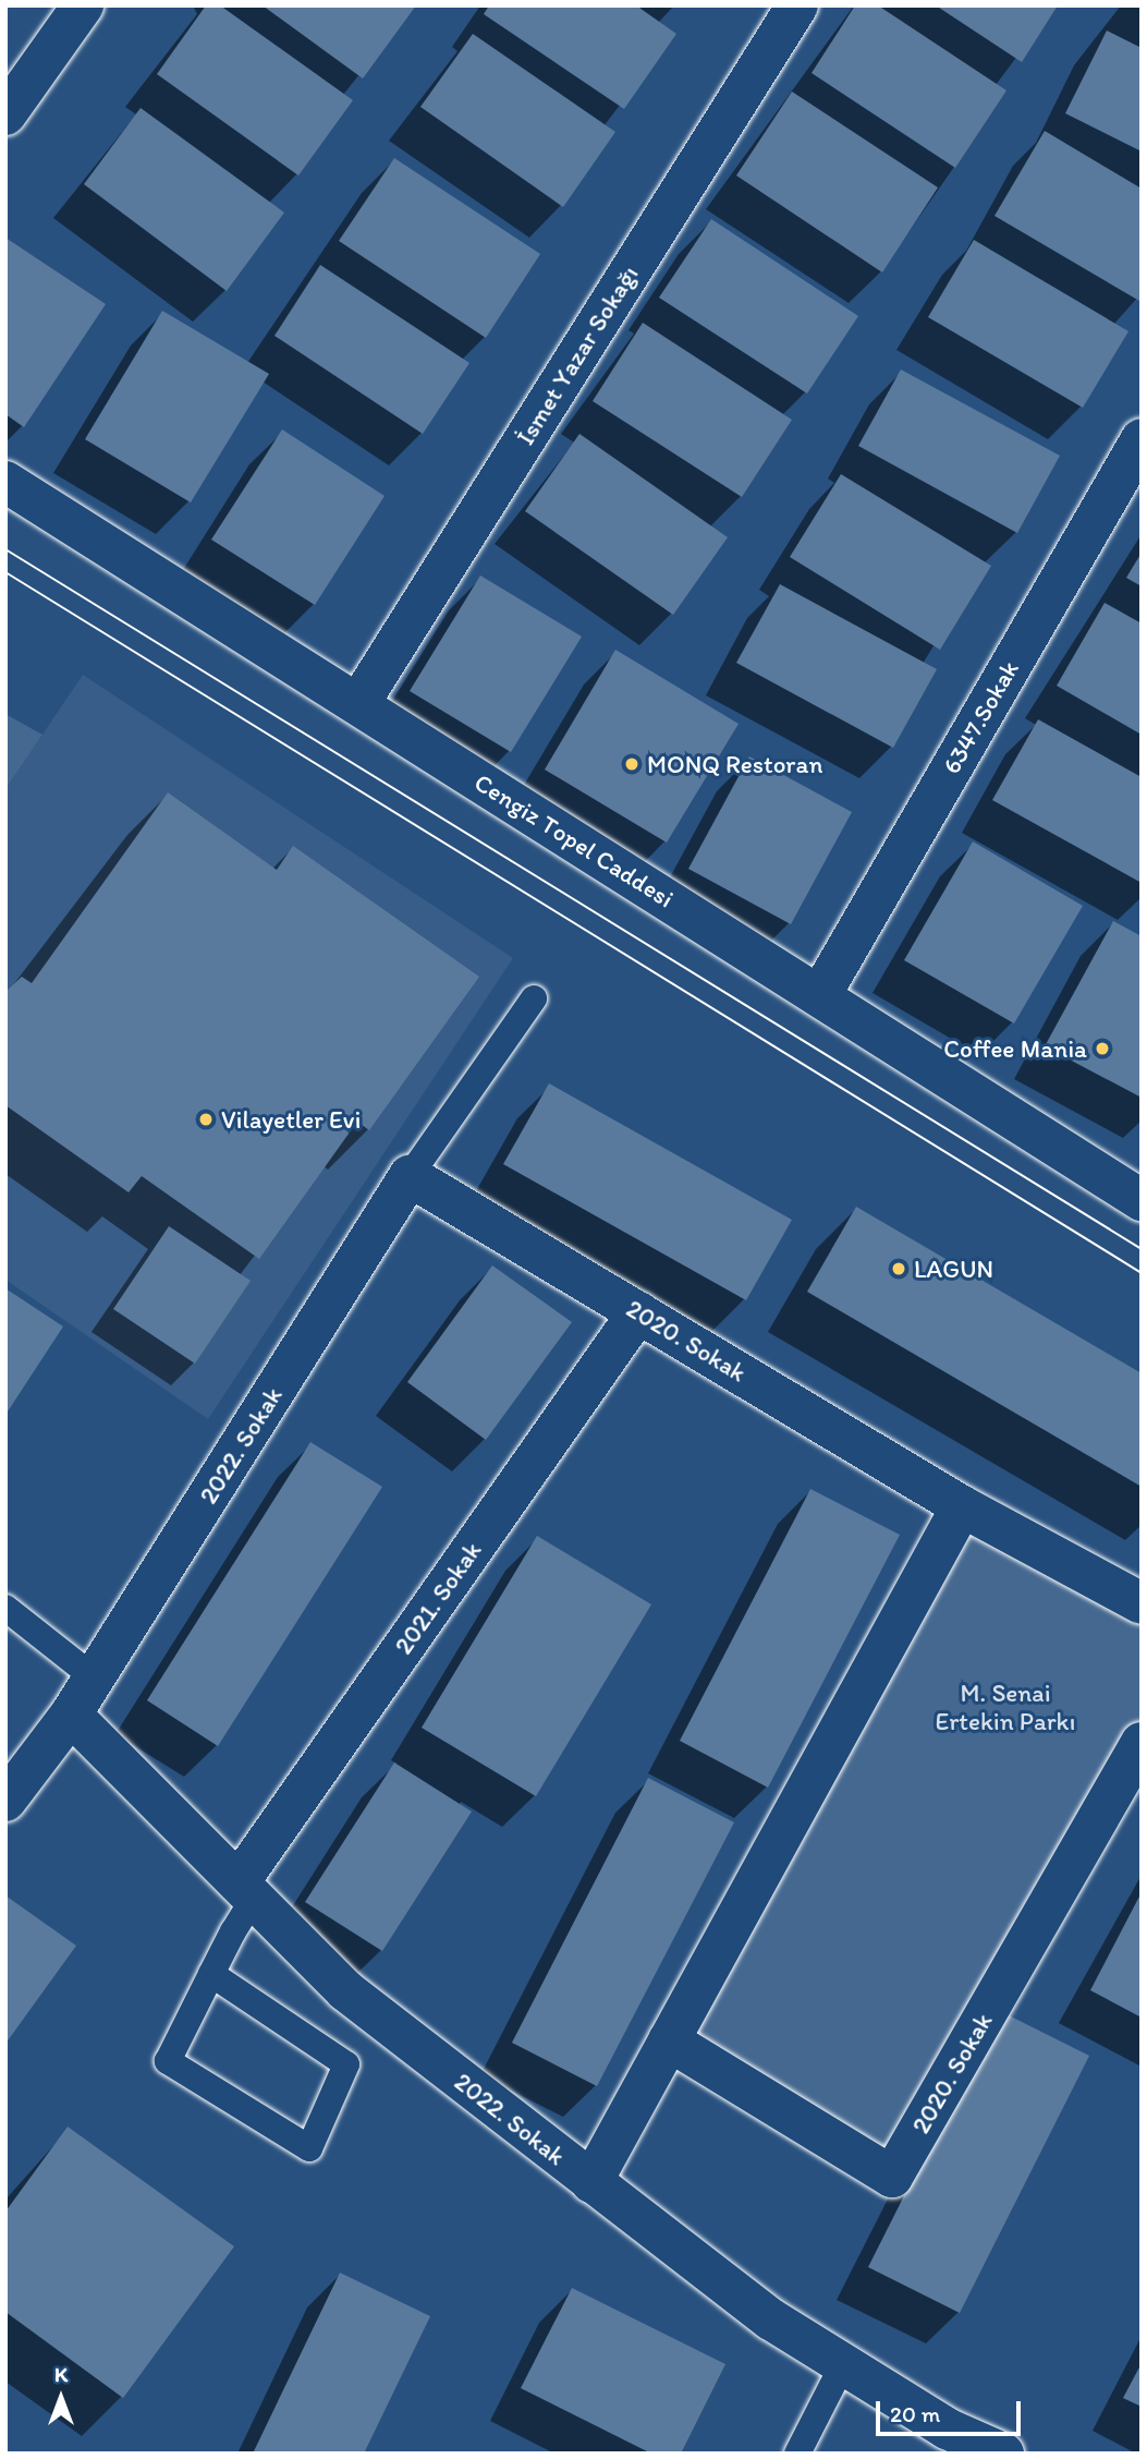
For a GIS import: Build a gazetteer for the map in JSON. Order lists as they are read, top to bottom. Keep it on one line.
{"streets":{"street":["İsmet Yazar Sokağı","6347.Sokak","Cengiz Topel Caddesi","2020. Sokak","2022. Sokak","2021. Sokak"]},"crossings":[["İsmet Yazar Sokağı","Cengiz Topel Caddesi"],["6347.Sokak","Cengiz Topel Caddesi"],["2020. Sokak","2022. Sokak"],["2020. Sokak","2021. Sokak"],["2022. Sokak","2021. Sokak"]],"parks":["M. Senai Ertekin Parkı"],"places":["MONQ Restoran","Coffee Mania","Vilayetler Evi","LAGUN"],"scale_bar":"20 m","north":"top"}
